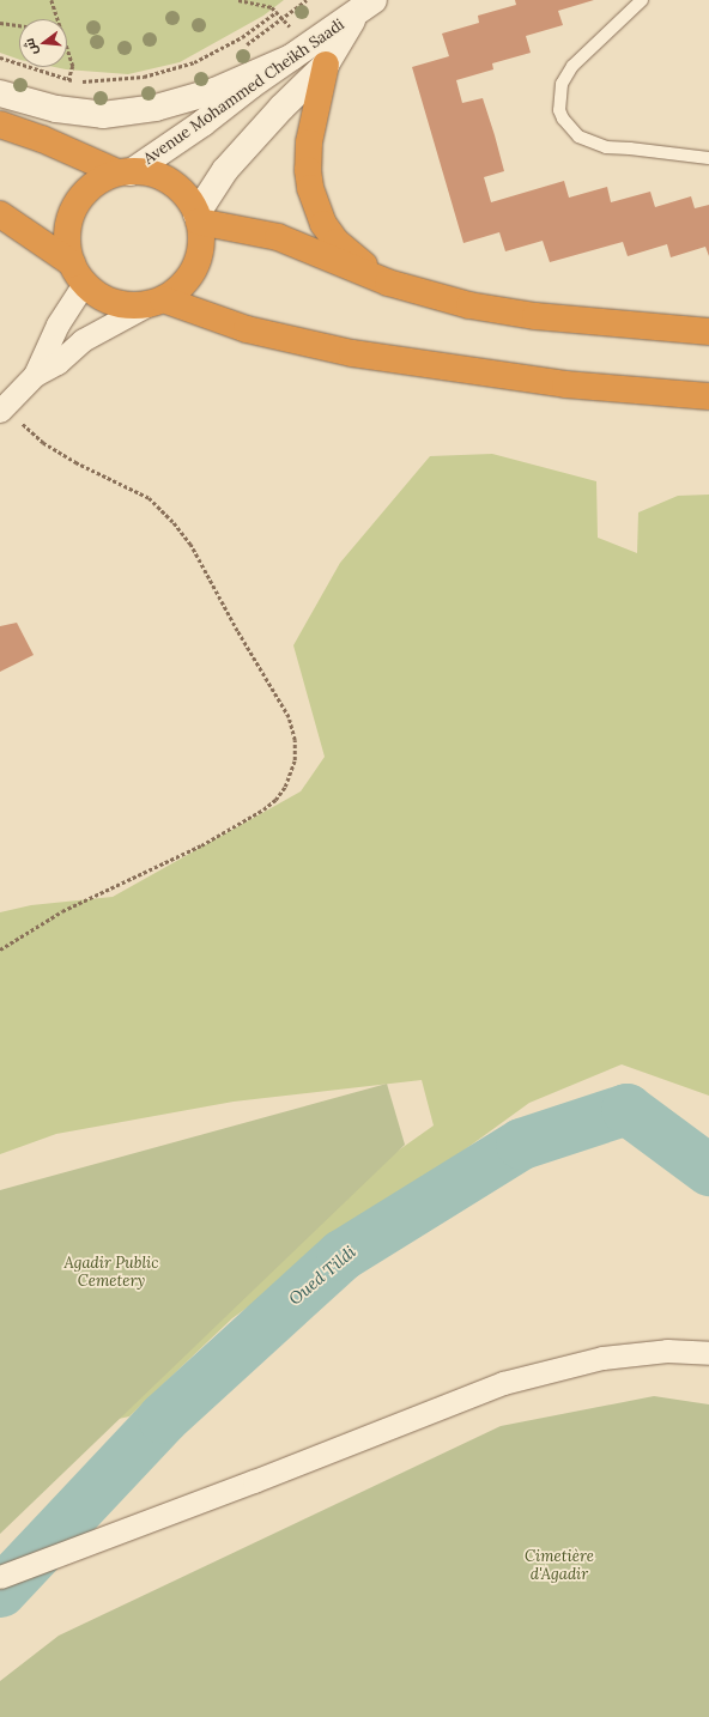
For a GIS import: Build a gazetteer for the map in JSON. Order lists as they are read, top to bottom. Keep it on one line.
{"streets":{"main road":["Avenue Mohammed Cheikh Saadi"]},"water":["Oued Tildi"],"parks":["Agadir Public Cemetery","Cimetière d'Agadir"],"north":"left"}
